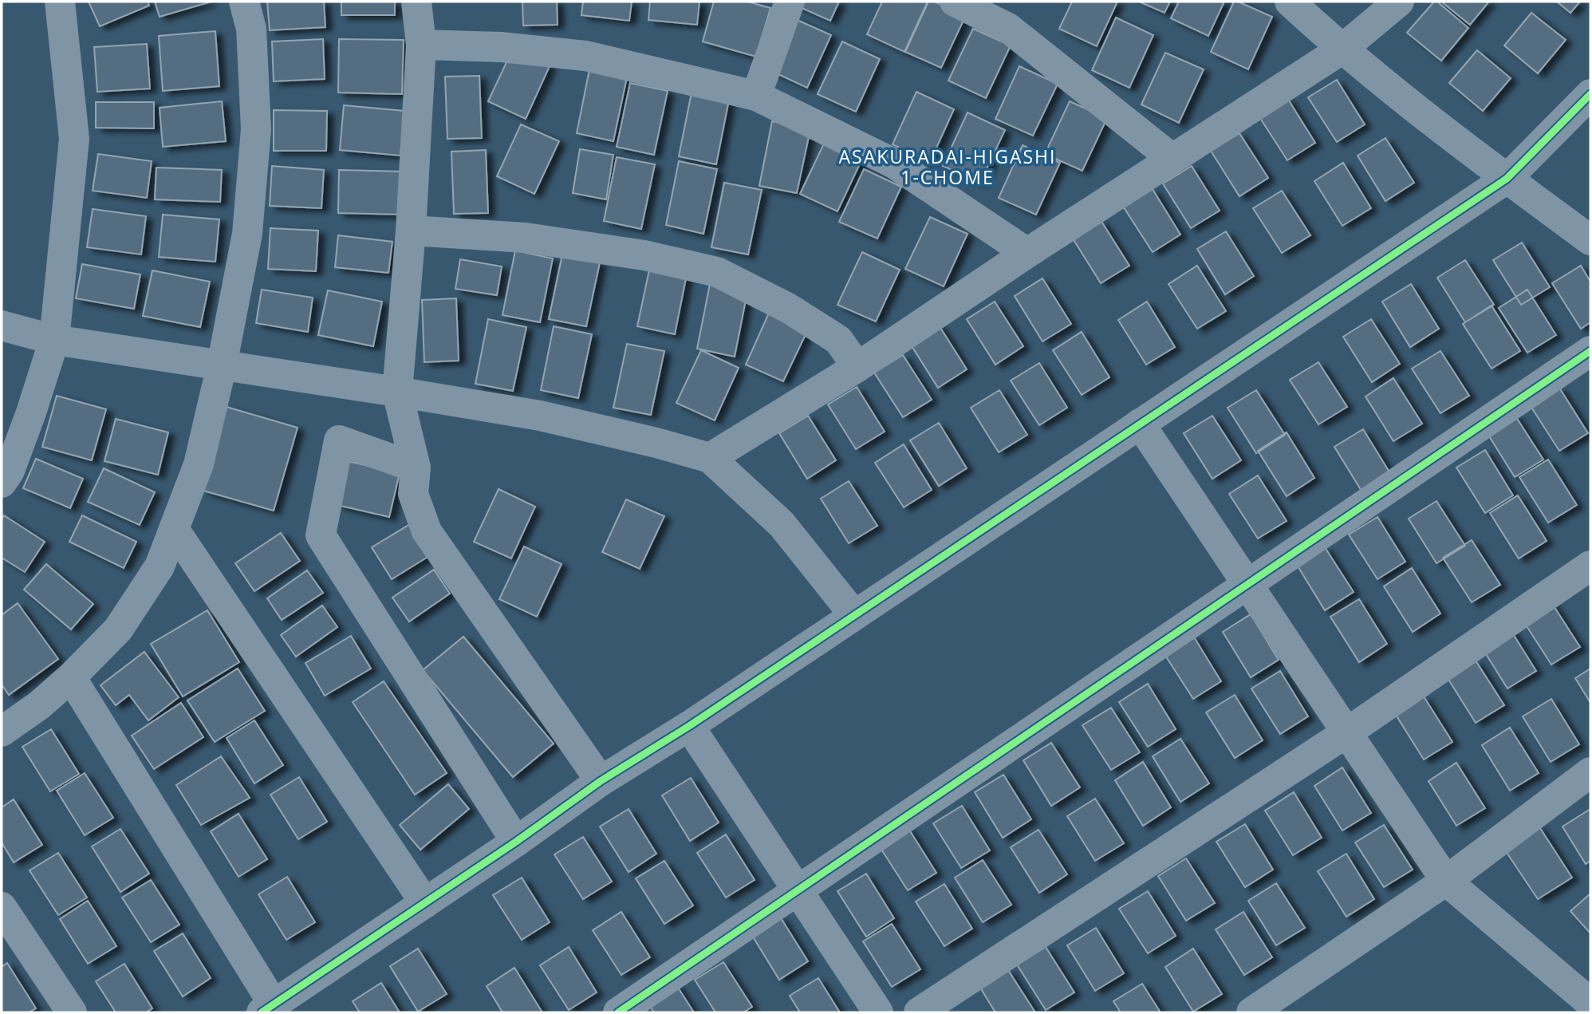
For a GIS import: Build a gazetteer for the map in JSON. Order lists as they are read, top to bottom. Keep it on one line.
{"districts":["ASAKURADAI-HIGASHI 1-CHOME"]}
